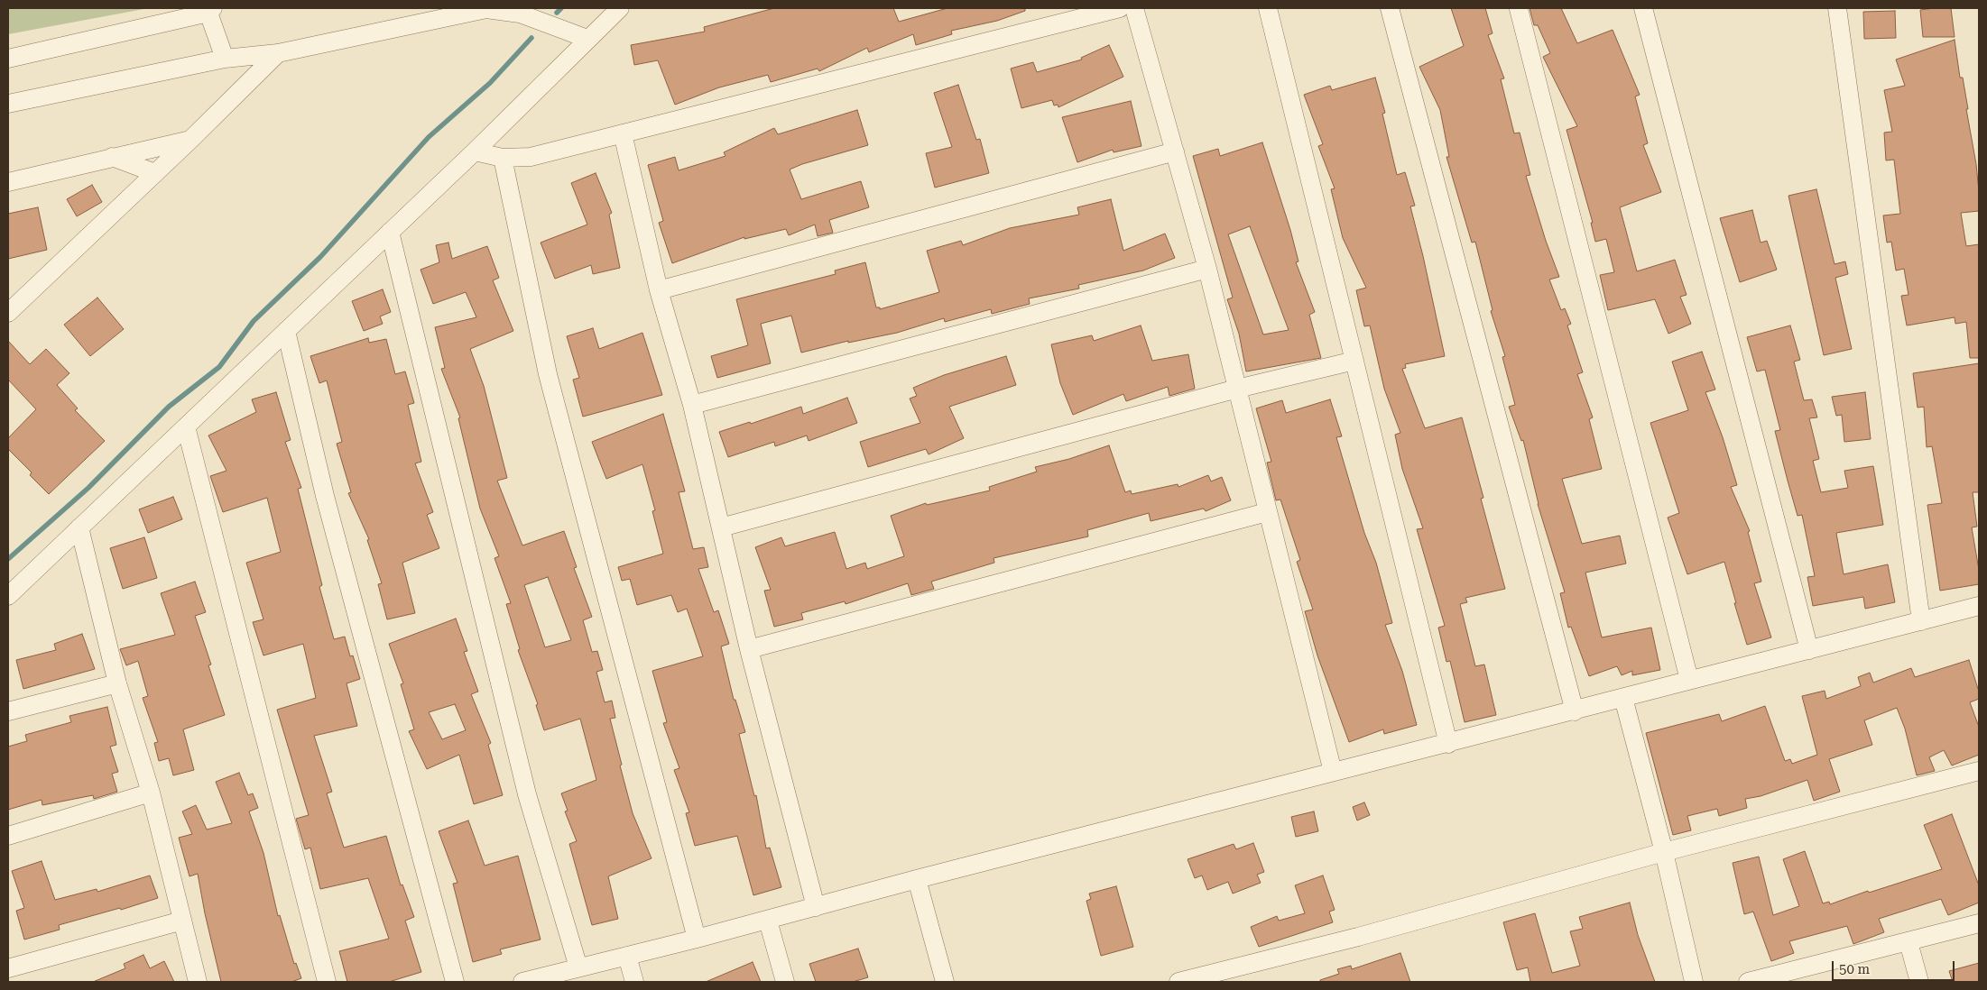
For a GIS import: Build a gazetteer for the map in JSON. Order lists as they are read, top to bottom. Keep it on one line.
{"scale_bar":"50 m"}
